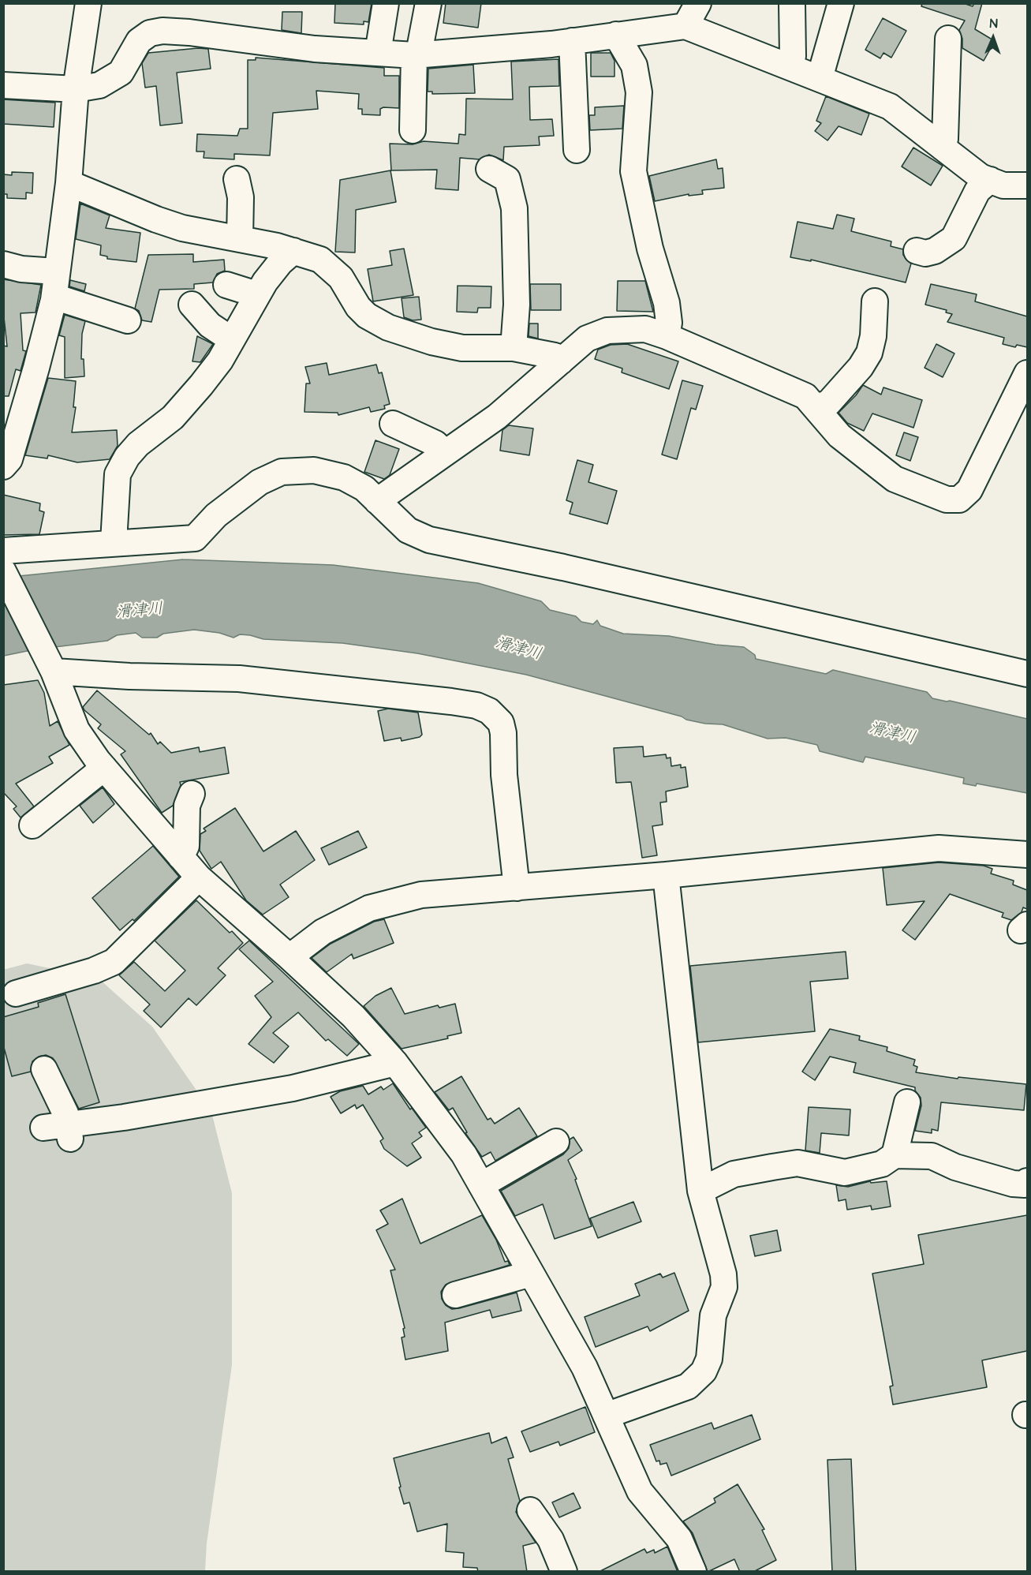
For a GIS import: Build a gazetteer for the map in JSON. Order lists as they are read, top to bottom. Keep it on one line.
{"water":["滑津川"],"north":"top"}
